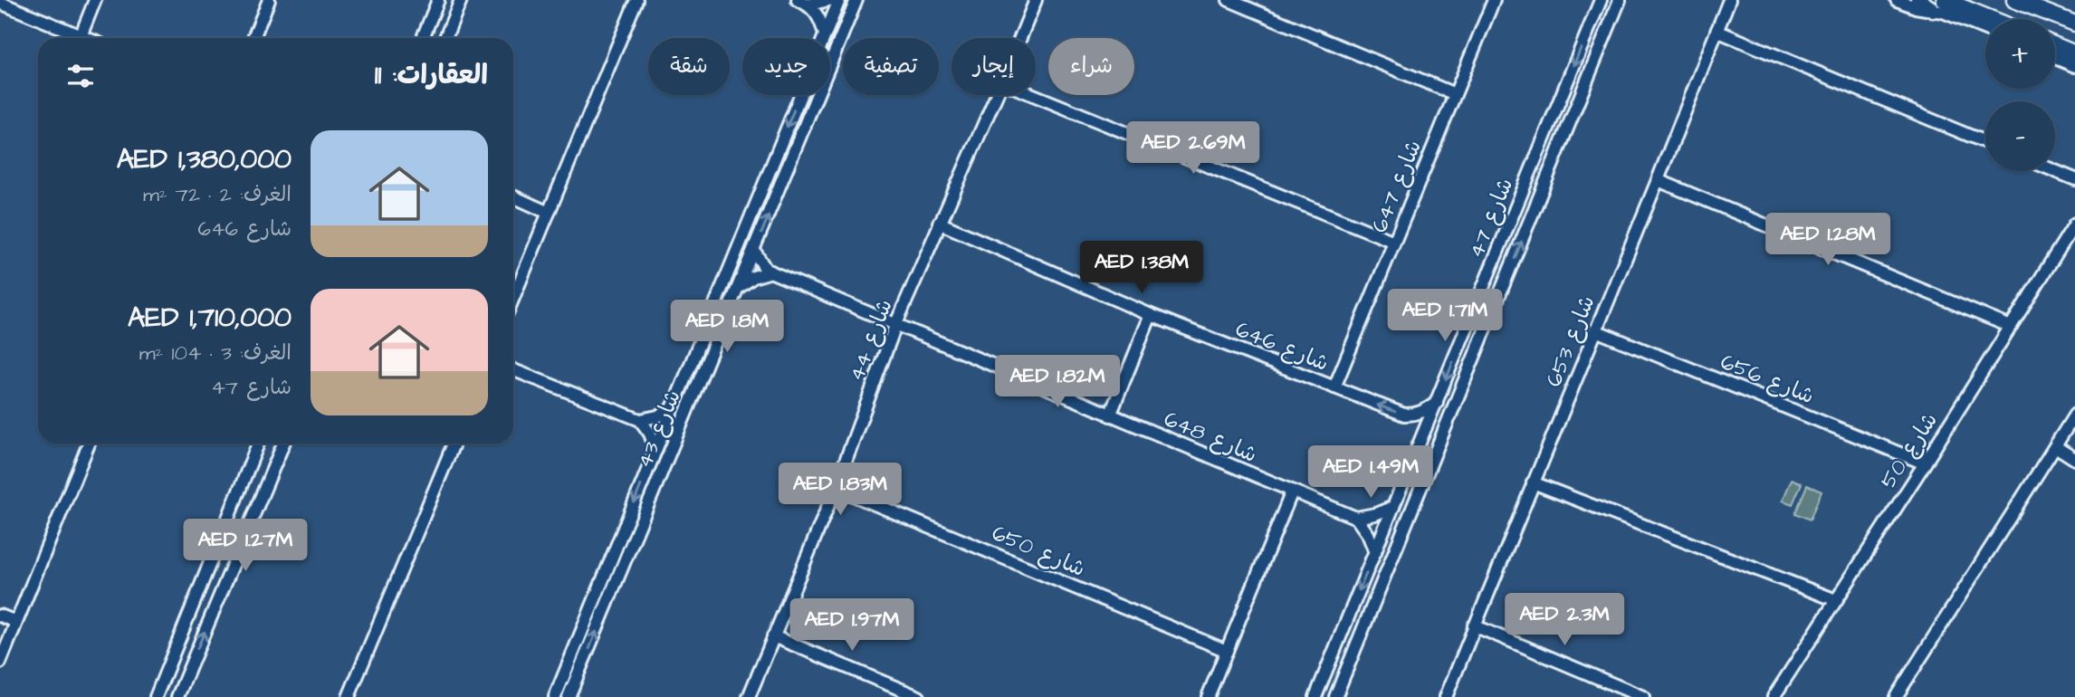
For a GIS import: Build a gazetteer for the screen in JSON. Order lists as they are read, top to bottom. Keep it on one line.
{"streets":{"street":["شارع 647","شارع 47","شارع 44","شارع 653","شارع 646","شارع 656","شارع 43","شارع 648","شارع 50","شارع 650"]},"crossings":[["شارع 647","شارع 646"],["شارع 47","شارع 646"],["شارع 44","شارع 646"],["شارع 44","شارع 648"],["شارع 44","شارع 650"],["شارع 653","شارع 656"],["شارع 656","شارع 50"],["شارع 43","شارع 648"]],"page":{"map_buttons":["+","−"],"chip":["شراء","إيجار","تصفية","جديد","شقة"],"heading":"العقارات: 11","list":[{"name":"AED 1,380,000","note":"الغرف: 2 · 72 m² · شارع 646"},{"name":"AED 1,710,000","note":"الغرف: 3 · 104 m² · شارع 47"}],"price":["AED 2.69M","AED 1.28M","AED 1.38M","AED 1.71M","AED 1.8M","AED 1.82M","AED 1.49M","AED 1.83M","AED 1.27M","AED 2.3M","AED 1.97M"]}}
